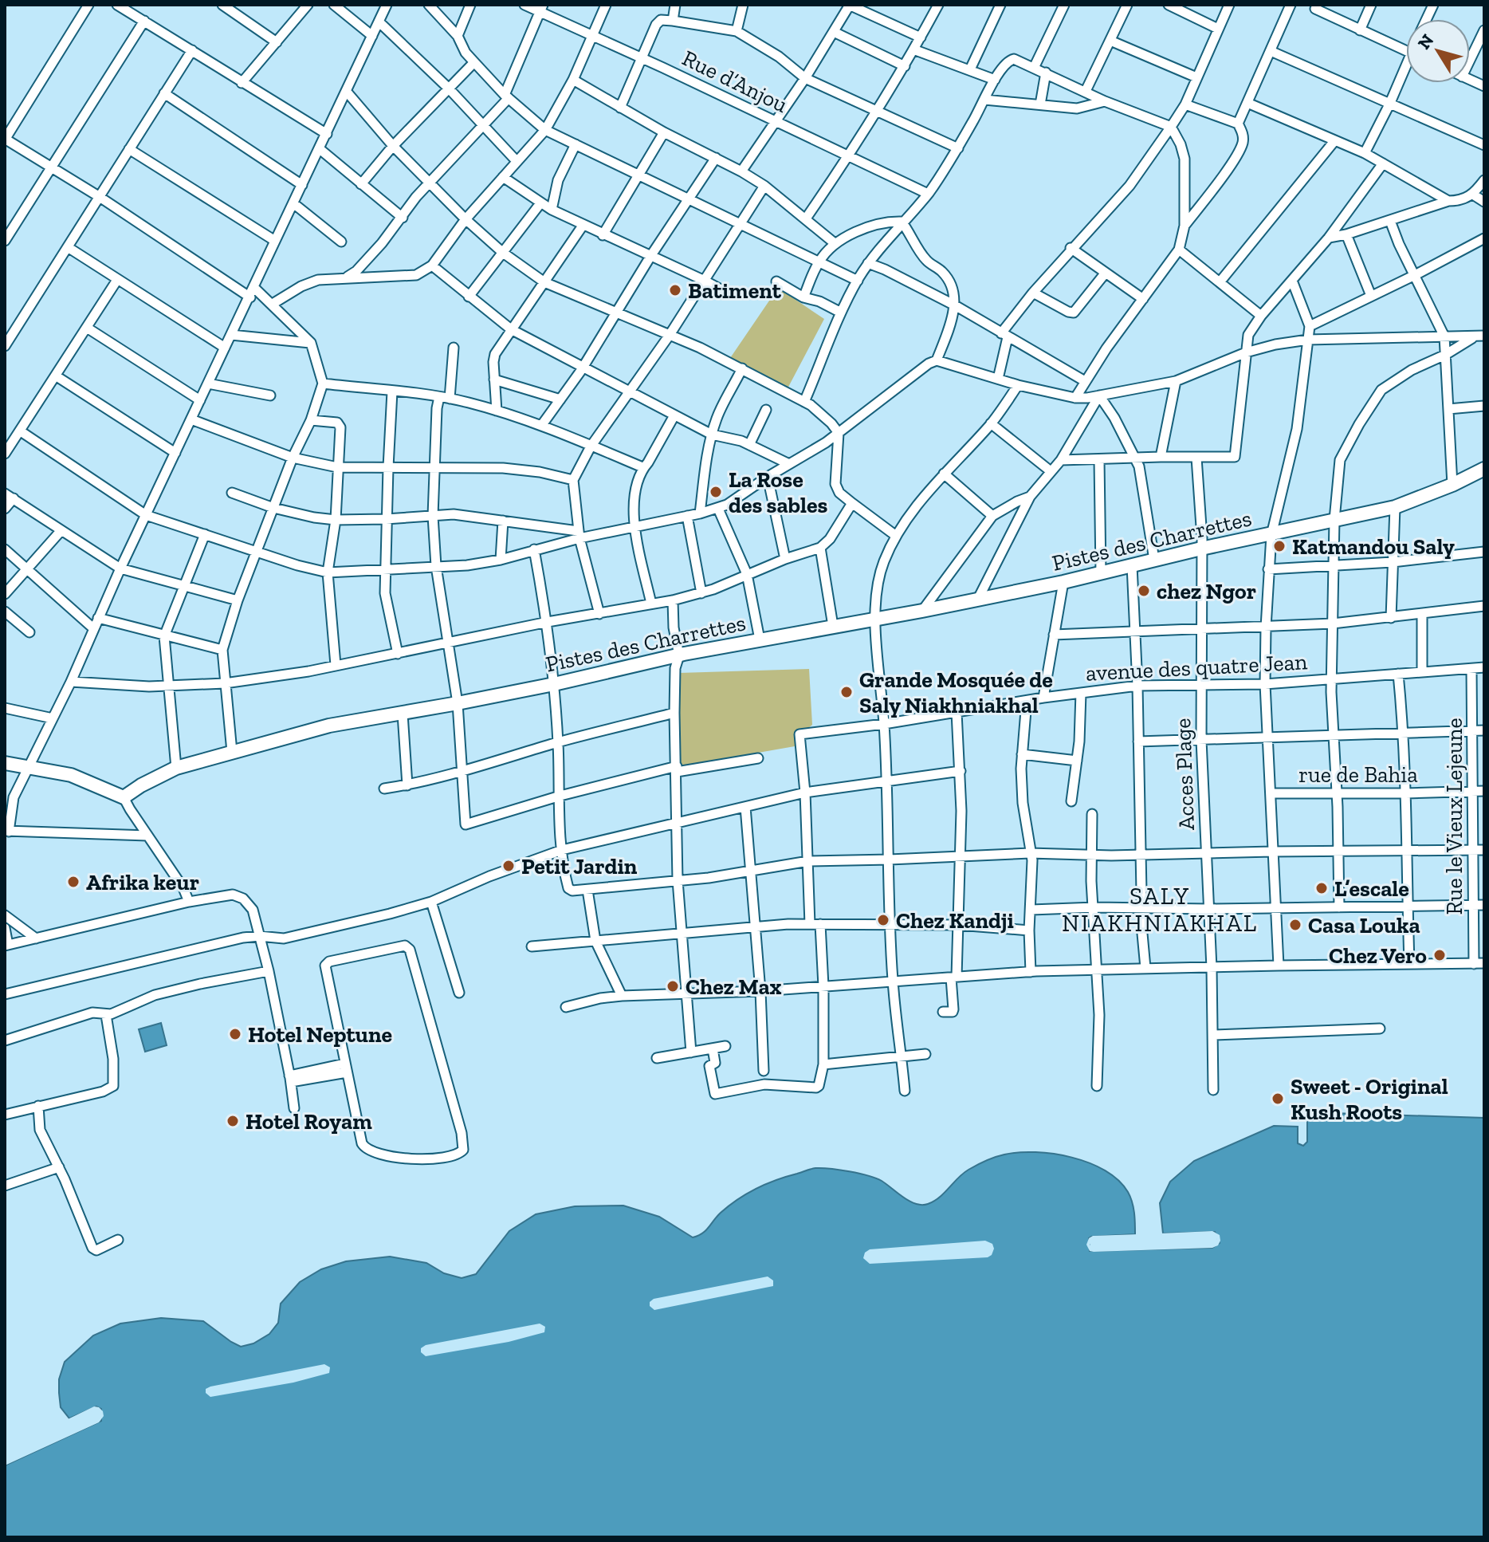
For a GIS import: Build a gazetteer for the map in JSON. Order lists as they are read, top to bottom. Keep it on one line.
{"streets":{"main road":["Pistes des Charrettes"],"street":["Rue d’Anjou","avenue des quatre Jean","Acces Plage","rue de Bahia","Rue le Vieux Lejeune"]},"crossings":[["Pistes des Charrettes","Acces Plage"],["avenue des quatre Jean","Acces Plage"],["avenue des quatre Jean","Rue le Vieux Lejeune"],["rue de Bahia","Rue le Vieux Lejeune"]],"districts":["SALY NIAKHNIAKHAL"],"places":["Batiment","La Rose des sables","Katmandou Saly","chez Ngor","Grande Mosquée de Saly Niakhniakhal","Petit Jardin","Afrika keur","L’escale","Chez Kandji","Casa Louka","Chez Vero","Chez Max","Hotel Neptune","Sweet - Original Kush Roots","Hotel Royam"],"north":"top left"}
